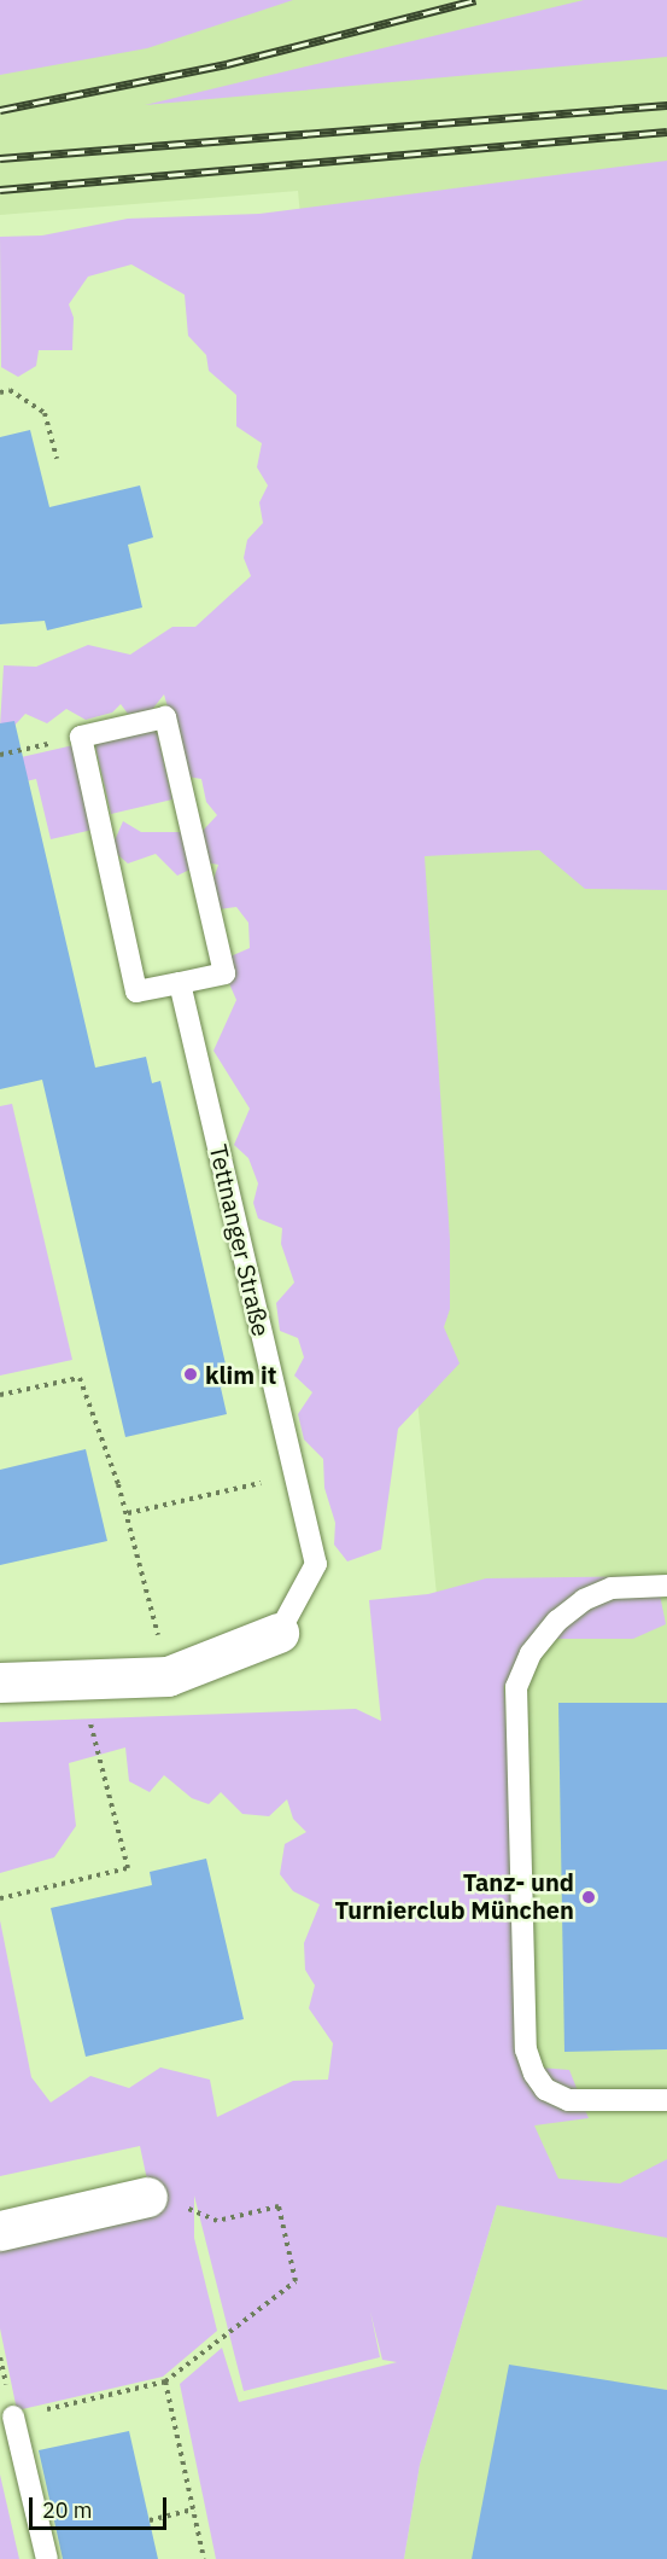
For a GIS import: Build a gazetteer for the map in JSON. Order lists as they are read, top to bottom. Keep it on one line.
{"streets":{"street":["Tettnanger Straße"]},"places":["klim it","Tanz- und Turnierclub München"],"scale_bar":"20 m"}
